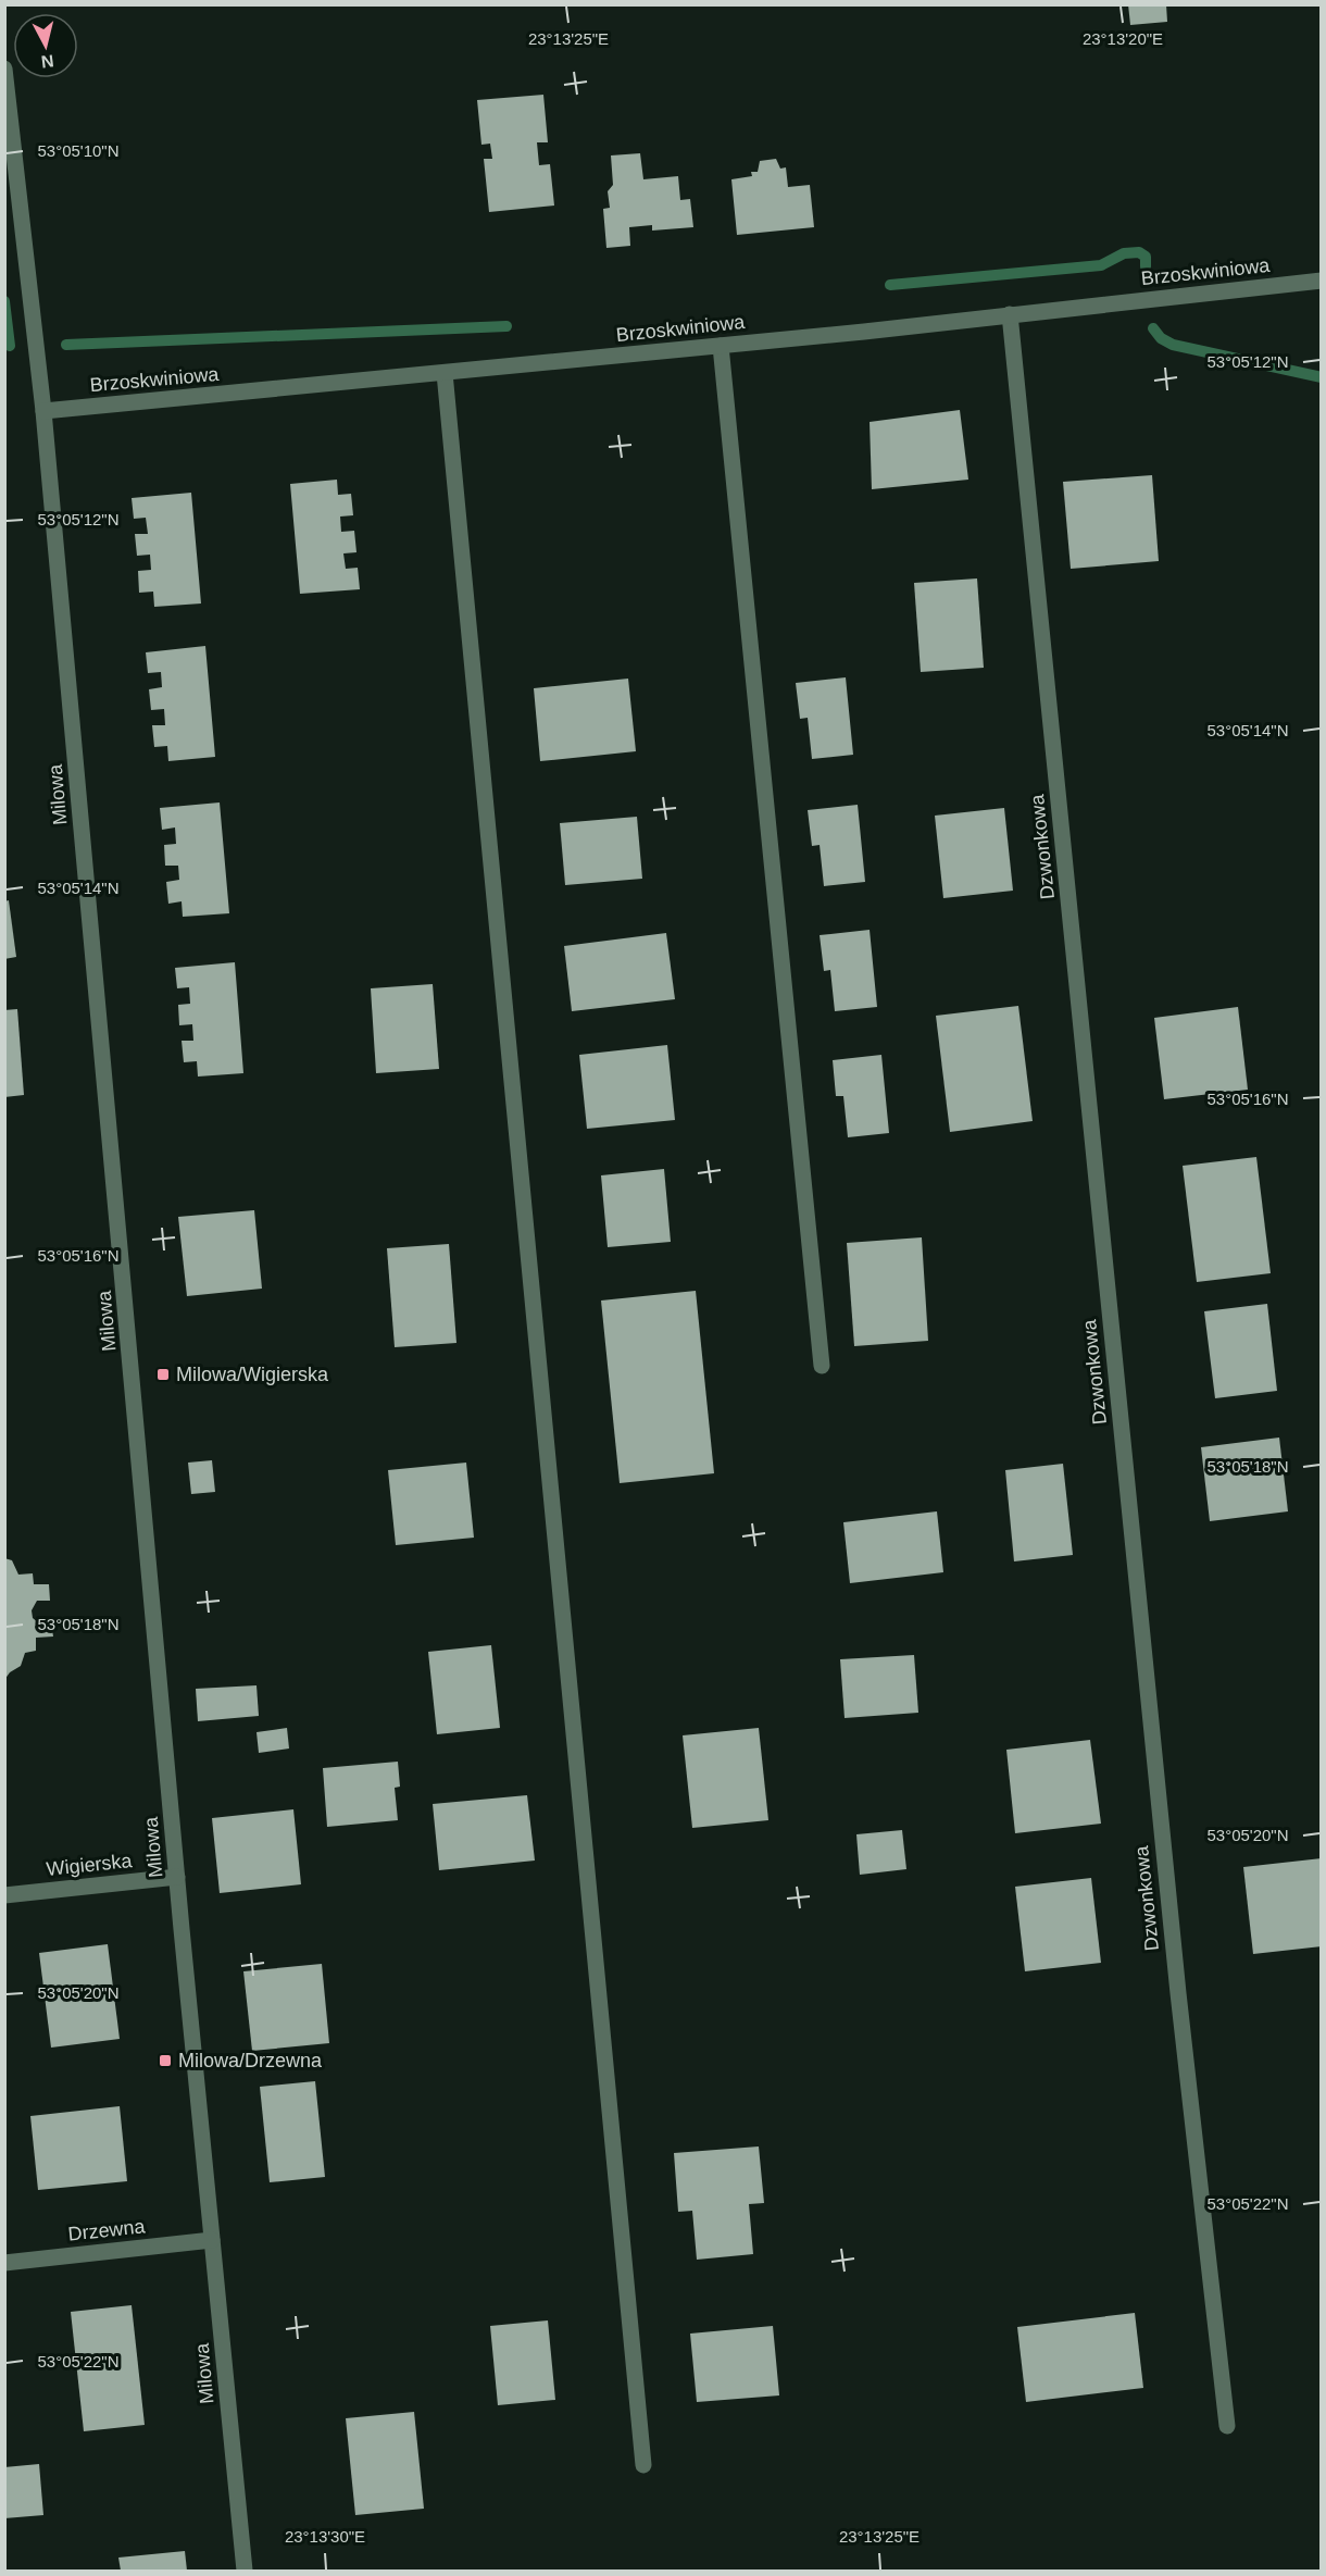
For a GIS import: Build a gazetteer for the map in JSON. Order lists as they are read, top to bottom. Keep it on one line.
{"streets":{"street":["Brzoskwiniowa","Milowa","Dzwonkowa","Wigierska","Drzewna"]},"crossings":[["Brzoskwiniowa","Milowa"],["Brzoskwiniowa","Dzwonkowa"],["Milowa","Wigierska"],["Milowa","Drzewna"]],"places":{"transit":["Milowa/Wigierska","Milowa/Drzewna"]},"north":"bottom","coordinates":["23°13'25\"E","23°13'20\"E","53°05'10\"N","53°05'12\"N","53°05'14\"N","53°05'16\"N","53°05'18\"N","53°05'20\"N","53°05'22\"N","23°13'30\"E"]}
